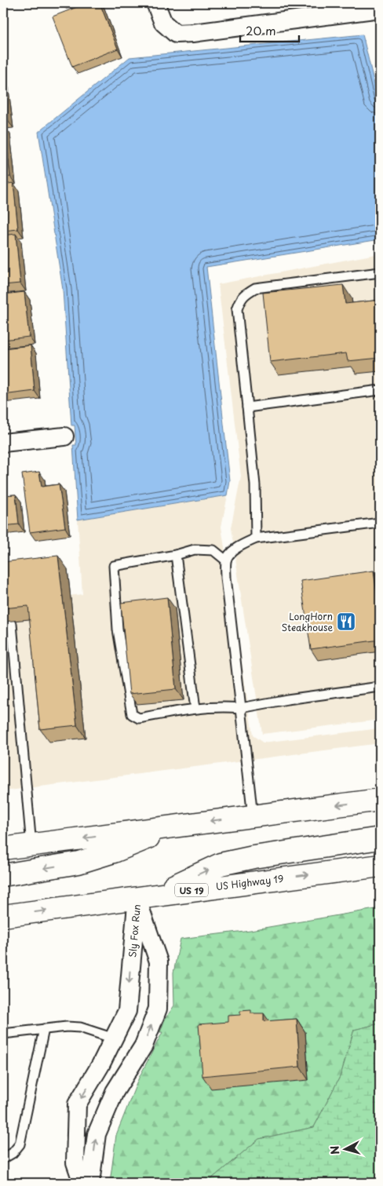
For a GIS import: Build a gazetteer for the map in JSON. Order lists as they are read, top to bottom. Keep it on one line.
{"streets":{"highway":["US Highway 19","US 19"],"street":["Sly Fox Run"]},"crossings":[["US Highway 19","Sly Fox Run"]],"places":{"restaurant":["LongHorn Steakhouse"]},"scale_bar":"20 m","north":"left"}
